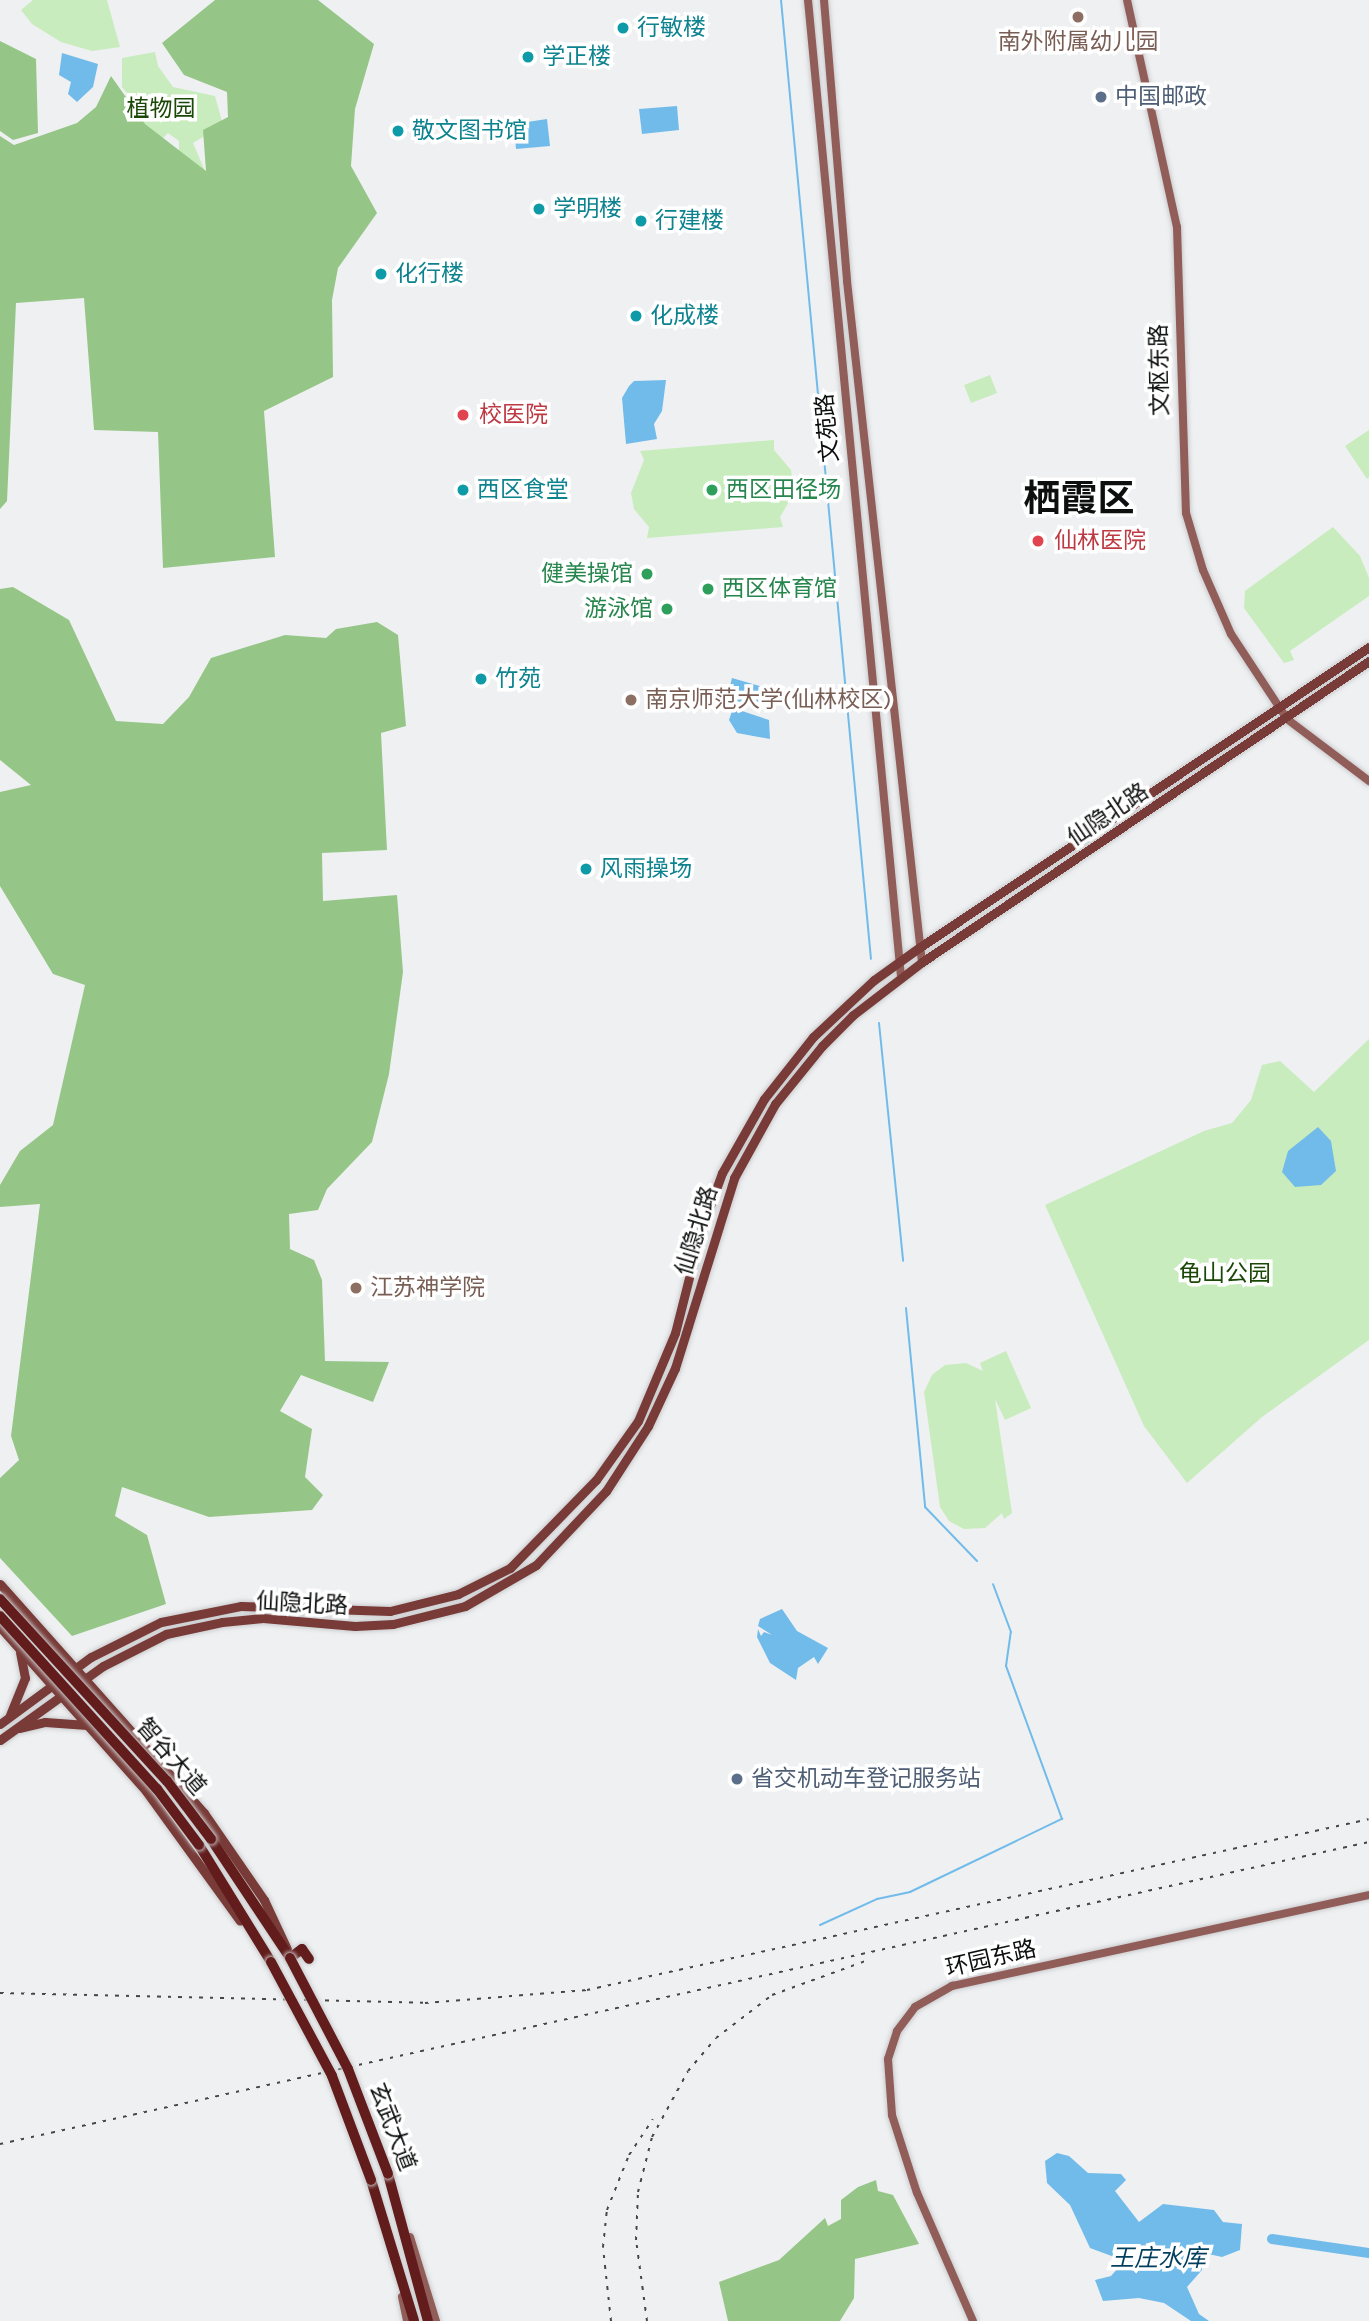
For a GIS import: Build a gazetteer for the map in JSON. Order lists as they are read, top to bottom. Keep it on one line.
{"streets":{"highway":["智谷大道","玄武大道"],"main road":["文枢东路","文苑路","仙隐北路","环园东路"]},"crossings":[["文枢东路","仙隐北路"],["文苑路","仙隐北路"],["智谷大道","玄武大道"]],"districts":["栖霞区"],"water":["王庄水库"],"parks":["植物园","龟山公园"],"places":["南外附属幼儿园","行敏楼","学正楼","中国邮政","敬文图书馆","学明楼","行建楼","化行楼","化成楼","校医院","西区食堂","西区田径场","仙林医院","健美操馆","西区体育馆","游泳馆","竹苑","南京师范大学(仙林校区)","风雨操场","江苏神学院","省交机动车登记服务站"]}
